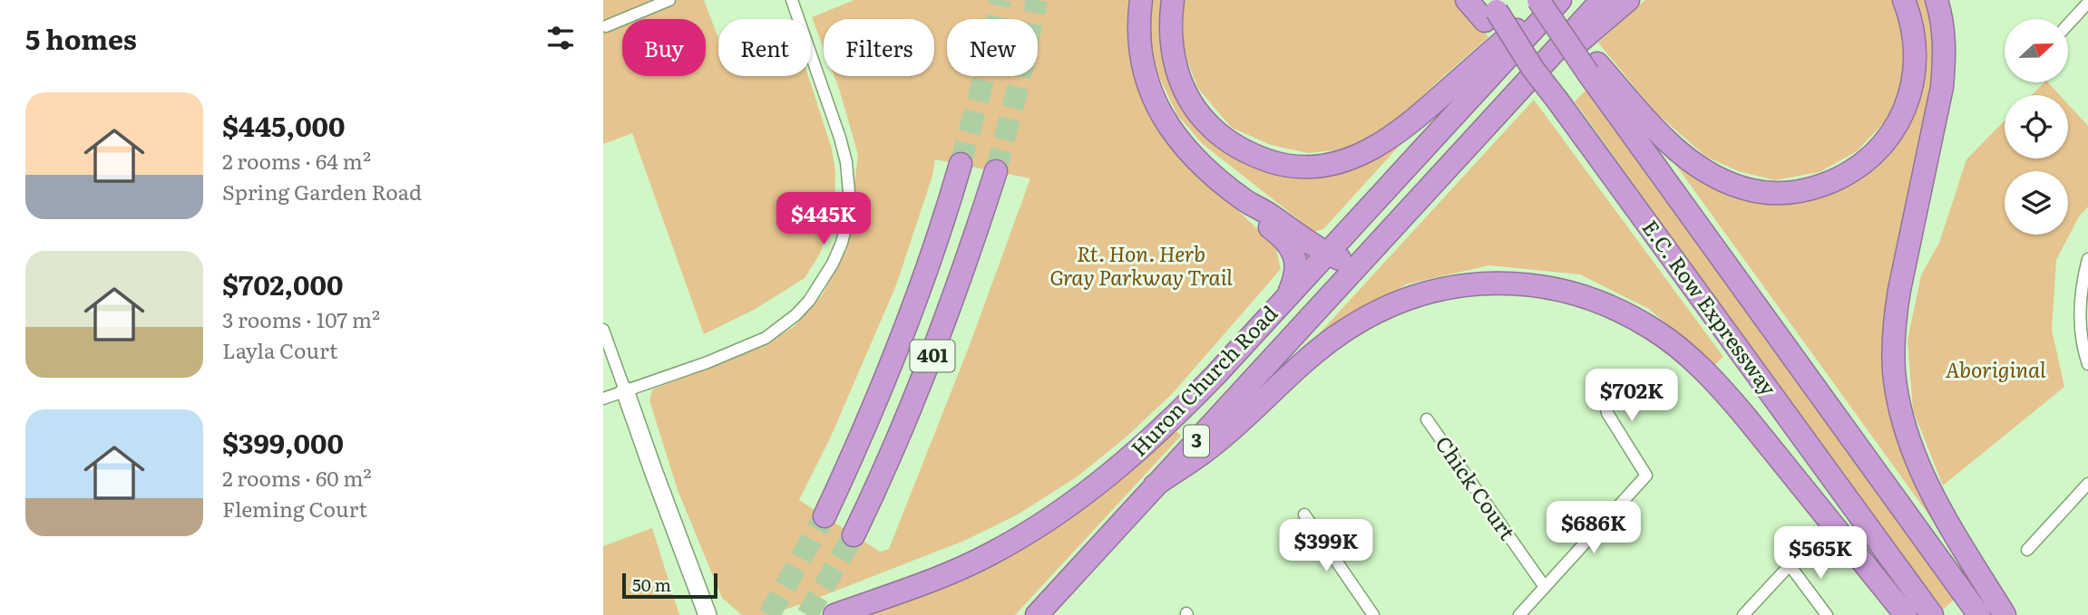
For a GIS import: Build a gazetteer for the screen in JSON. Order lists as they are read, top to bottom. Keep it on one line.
{"streets":{"highway":["E.C. Row Expressway","401","Huron Church Road","3"],"street":["Chick Court"]},"crossings":[["E.C. Row Expressway","Huron Church Road"]],"parks":["Rt. Hon. Herb Gray Parkway Trail","Aboriginal"],"scale_bar":"50 m","north":"right","page":{"heading":"5 homes","chip":["Buy","Rent","Filters","New"],"list":[{"name":"$445,000","note":"2 rooms · 64 m² · Spring Garden Road"},{"name":"$702,000","note":"3 rooms · 107 m² · Layla Court"},{"name":"$399,000","note":"2 rooms · 60 m² · Fleming Court"}],"price":["$445K","$702K","$686K","$399K","$565K"],"scale":"50 m"}}
